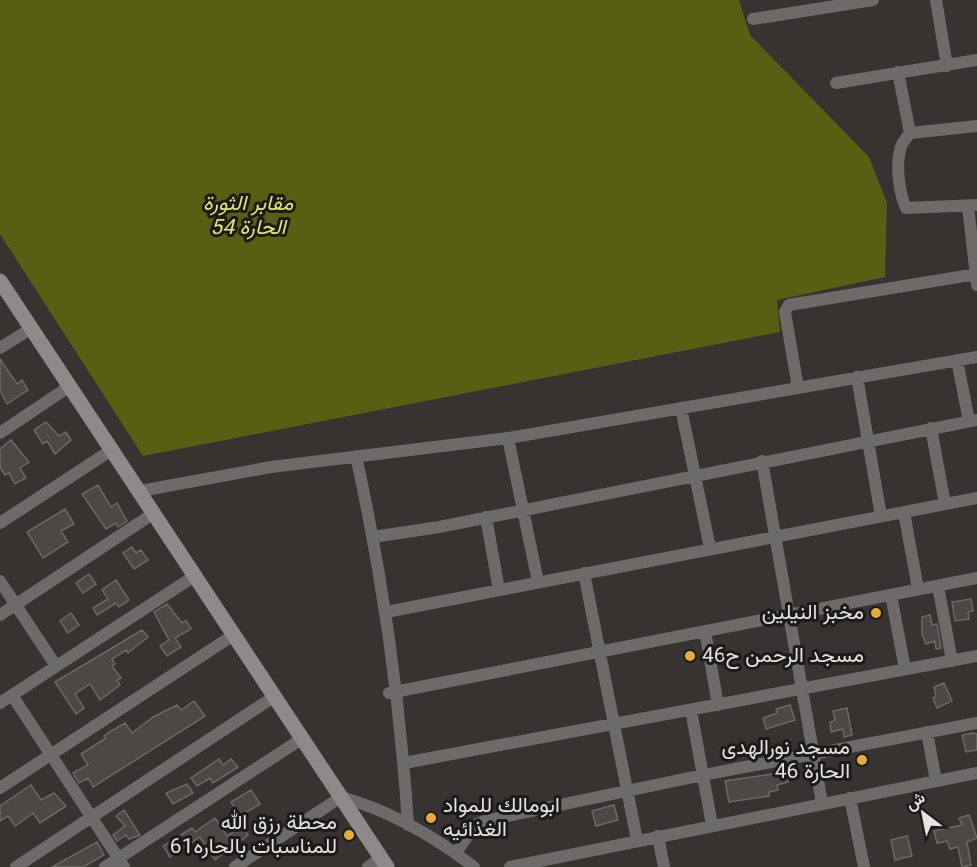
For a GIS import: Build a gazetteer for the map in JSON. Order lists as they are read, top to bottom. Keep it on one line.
{"parks":["مقابر الثورة الحارة 54"],"places":["مخبز النيلين","مسجد الرحمن ح46","مسجد نورالهدى الحارة 46","ابومالك للمواد الغذائيه","محطة رزق الله للمناسبات بالحاره61"],"north":"top left"}
